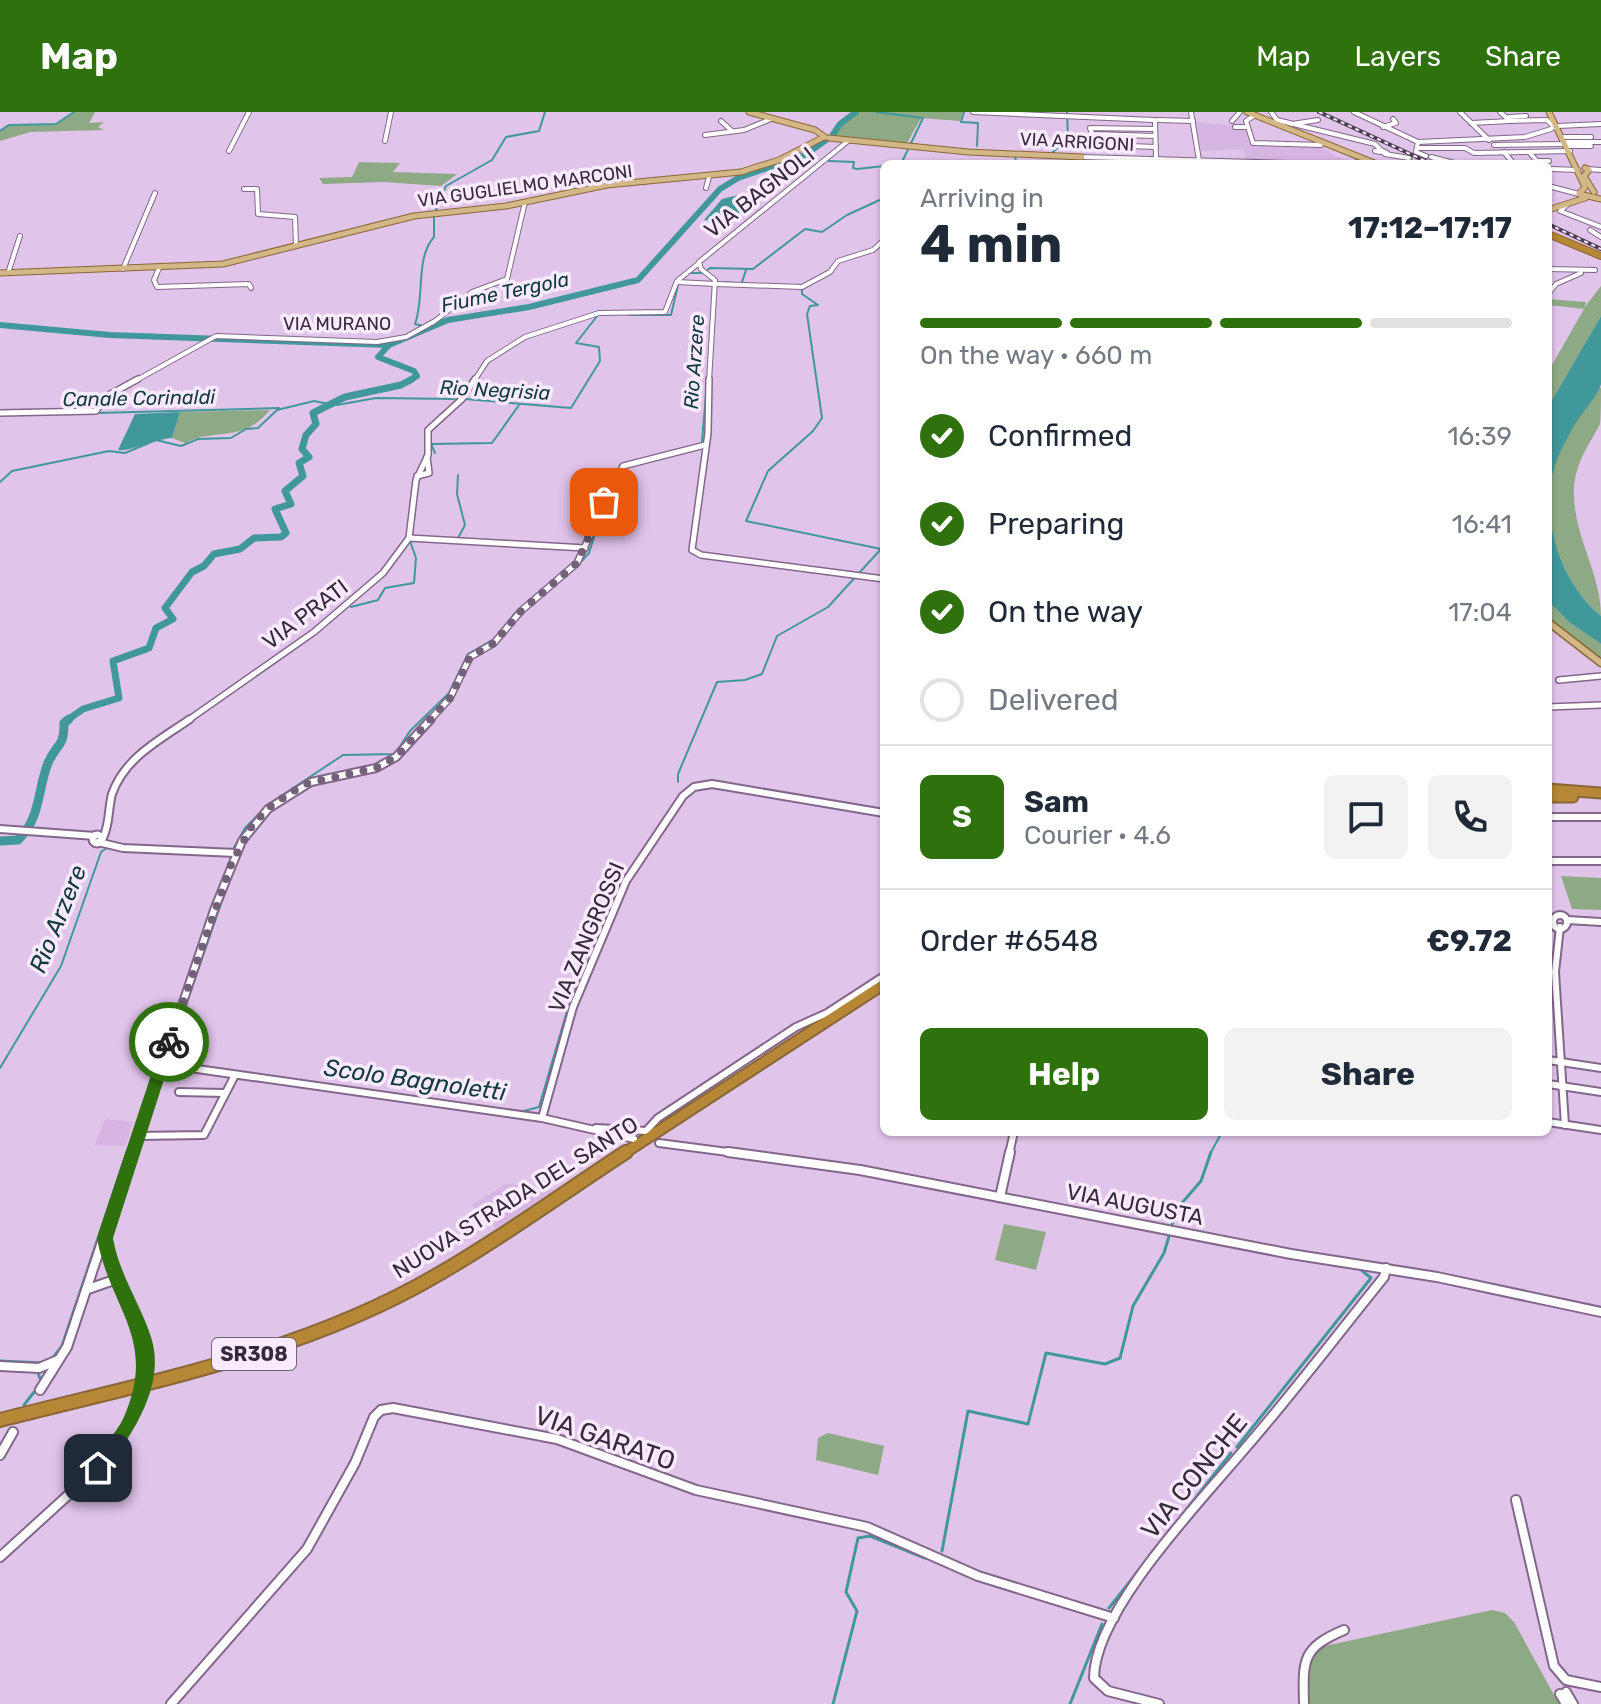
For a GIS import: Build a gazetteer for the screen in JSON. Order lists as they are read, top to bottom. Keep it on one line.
{"streets":{"highway":["NUOVA STRADA DEL SANTO","SR308"],"main road":["VIA ARRIGONI","VIA GUGLIELMO MARCONI"],"street":["VIA BAGNOLI","VIA MURANO","VIA PRATI","VIA ZANGROSSI","VIA AUGUSTA","VIA GARATO","VIA CONCHE"]},"crossings":[["VIA ARRIGONI","VIA GUGLIELMO MARCONI"],["VIA ARRIGONI","VIA BAGNOLI"],["VIA GUGLIELMO MARCONI","VIA MURANO"],["VIA AUGUSTA","VIA CONCHE"],["VIA GARATO","VIA CONCHE"]],"water":["Fiume Tergola","Rio Arzere","Rio Negrisia","Canale Corinaldi","Scolo Bagnoletti"],"page":{"header":"Map","nav":["Map","Layers","Share"],"heading":["4 min","Arriving in","17:12–17:17"],"panel":["Sam","Courier · 4.6","Order #6548","€9.72"],"bar":"On the way · 660 m","list":[["Confirmed","16:39"],["Preparing","16:41"],["On the way","17:04"],"Delivered"],"round":"S","buttons":["Help","Share"]}}
